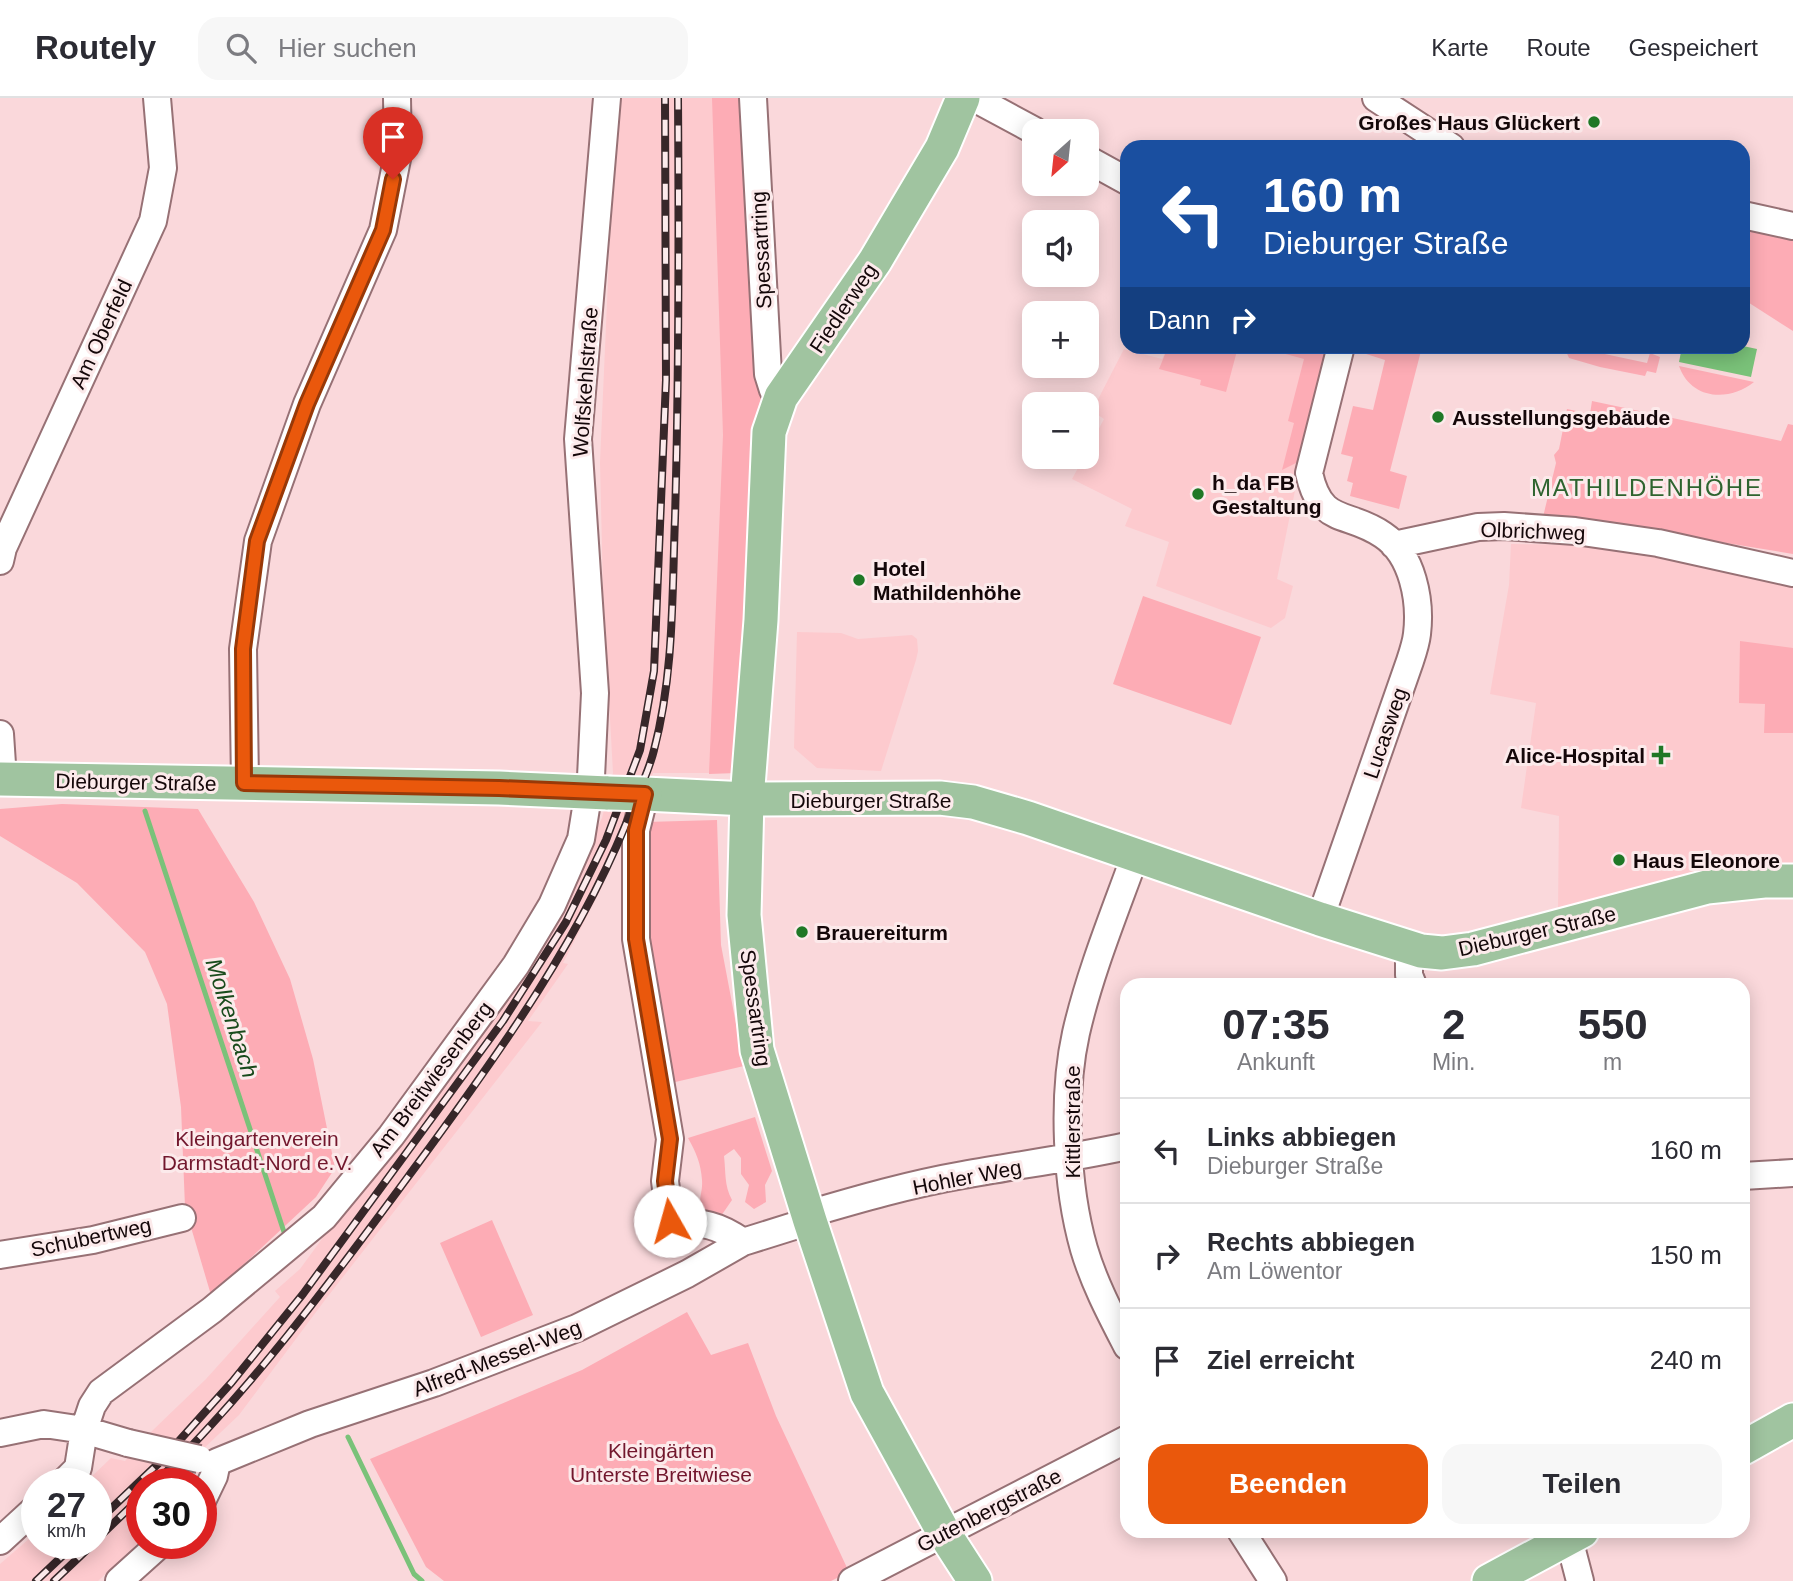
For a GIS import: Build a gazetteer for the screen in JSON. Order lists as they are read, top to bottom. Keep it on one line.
{"streets":{"main road":["Spessartring","Fiedlerweg","Dieburger Straße"],"street":["Am Oberfeld","Wolfskehlstraße","Olbrichweg","Lucasweg","Am Breitwiesenberg","Kittlerstraße","Hohler Weg","Schubertweg","Alfred-Messel-Weg","Gutenbergstraße"]},"crossings":[["Spessartring","Fiedlerweg"],["Spessartring","Dieburger Straße"],["Spessartring","Hohler Weg"],["Spessartring","Alfred-Messel-Weg"],["Spessartring","Gutenbergstraße"],["Wolfskehlstraße","Dieburger Straße"],["Wolfskehlstraße","Am Breitwiesenberg"],["Olbrichweg","Lucasweg"],["Lucasweg","Dieburger Straße"],["Dieburger Straße","Am Breitwiesenberg"],["Dieburger Straße","Kittlerstraße"],["Kittlerstraße","Hohler Weg"],["Hohler Weg","Alfred-Messel-Weg"]],"districts":["MATHILDENHÖHE"],"water":["Molkenbach"],"parks":["Kleingartenverein Darmstadt-Nord e.V.","Kleingärten Unterste Breitwiese"],"places":{"other":["Großes Haus Glückert","Ausstellungsgebäude","h_da FB Gestaltung","Hotel Mathildenhöhe","Haus Eleonore","Brauereiturm"],"health":["Alice-Hospital"]},"north":"bottom left","page":{"header":"Routely","search":"Hier suchen","nav":["Karte","Route","Gespeichert"],"map_buttons":["+","−"],"turn":["160 m","Dieburger Straße"],"then":"Dann","eta":["07:35","Ankunft","2","Min.","550","m"],"list":[{"name":"Links abbiegen","note":"Dieburger Straße","value":"160 m"},{"name":"Rechts abbiegen","note":"Am Löwentor","value":"150 m"},{"name":"Ziel erreicht","value":"240 m"}],"buttons":["Beenden","Teilen"],"speed":"27 km/h","limit":"30"}}
